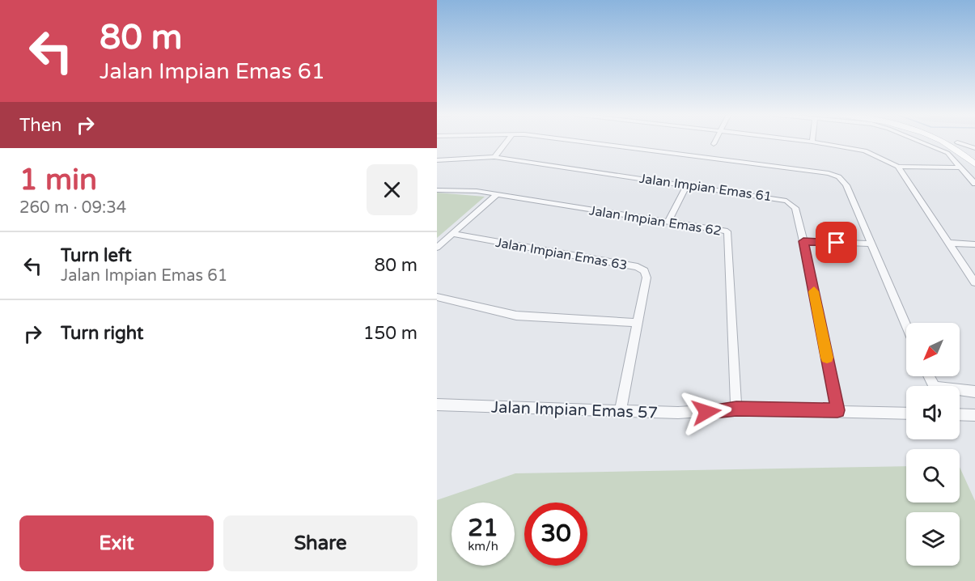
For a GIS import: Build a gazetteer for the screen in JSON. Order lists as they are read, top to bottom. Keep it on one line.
{"streets":{"street":["Jalan Impian Emas 61","Jalan Impian Emas 62","Jalan Impian Emas 63","Jalan Impian Emas 57"]},"crossings":[["Jalan Impian Emas 61","Jalan Impian Emas 57"],["Jalan Impian Emas 62","Jalan Impian Emas 57"],["Jalan Impian Emas 63","Jalan Impian Emas 57"]],"north":"bottom left","page":{"turn":["80 m","Jalan Impian Emas 61"],"then":"Then","heading":["1 min","260 m · 09:34"],"list":[{"name":"Turn left","note":"Jalan Impian Emas 61","value":"80 m"},{"name":"Turn right","value":"150 m"}],"speed":"21 km/h","limit":"30","buttons":["Exit","Share"]}}
